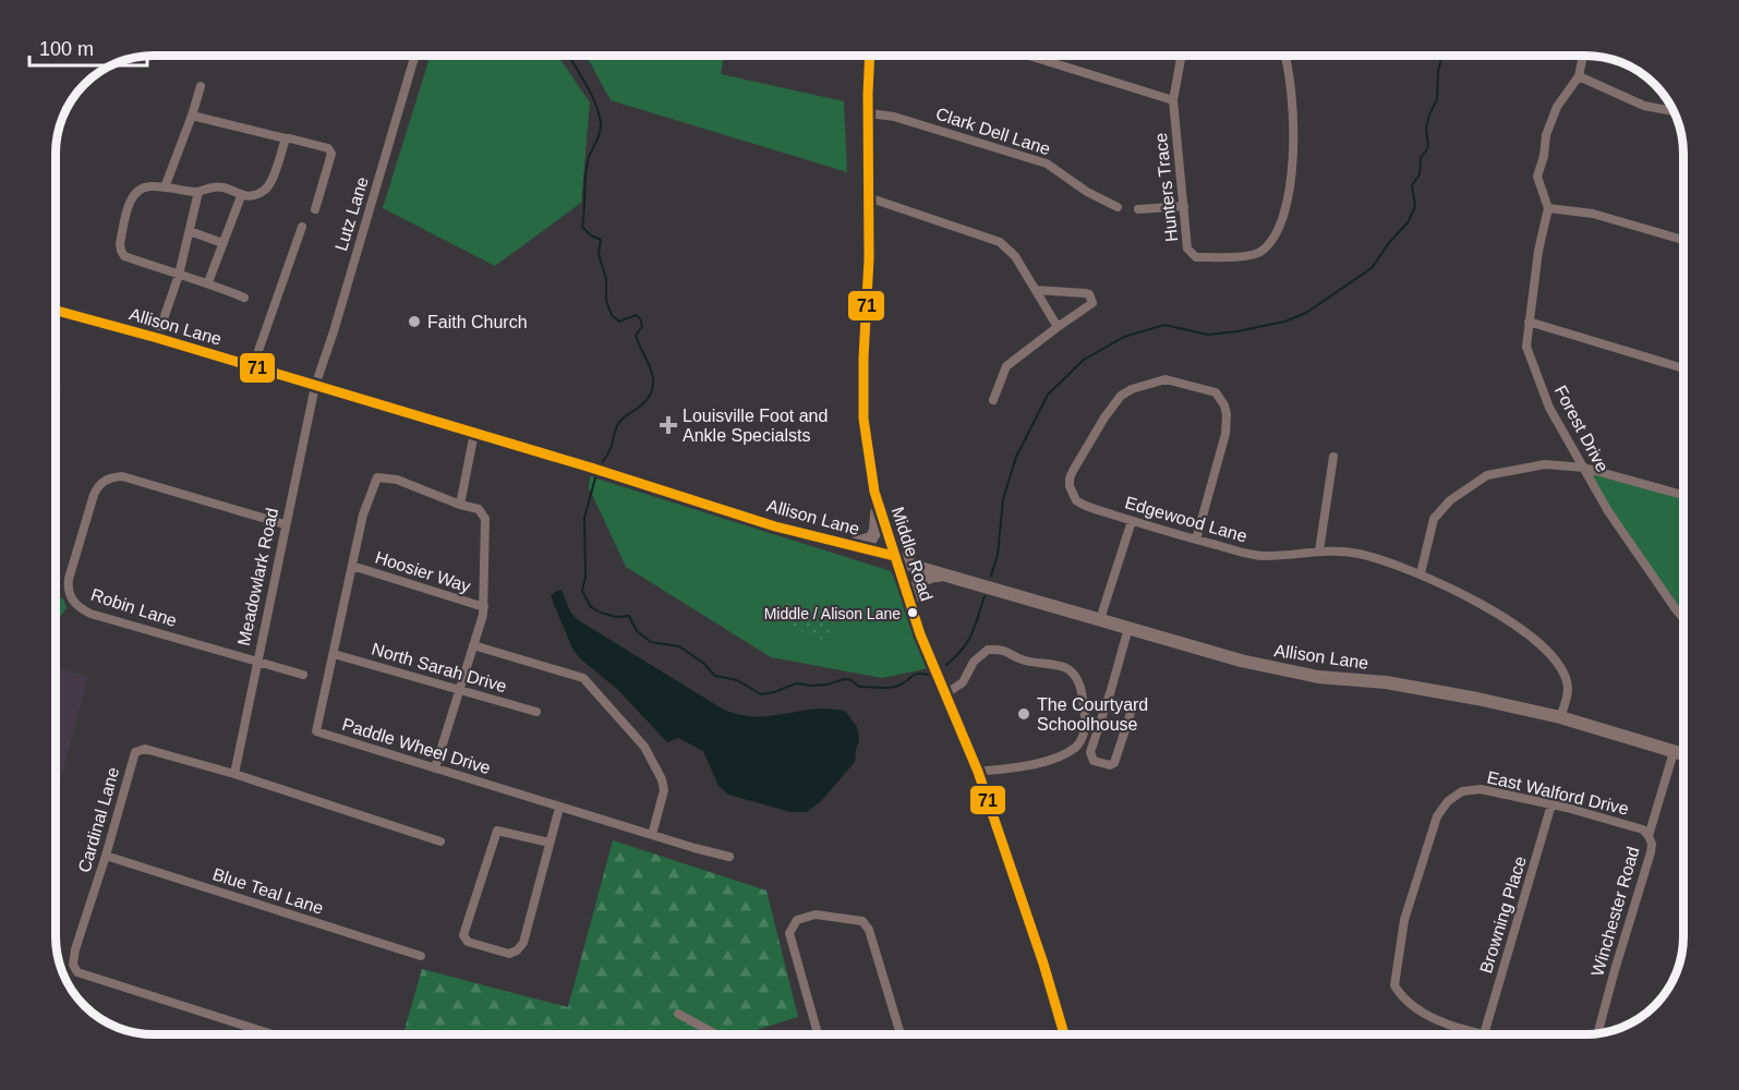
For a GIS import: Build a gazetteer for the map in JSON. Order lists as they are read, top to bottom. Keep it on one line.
{"streets":{"main road":["Allison Lane","Middle Road"],"street":["Clark Dell Lane","Hunters Trace","Lutz Lane","Forest Drive","Edgewood Lane","Hoosier Way","Meadowlark Road","Robin Lane","North Sarah Drive","Paddle Wheel Drive","East Walford Drive","Cardinal Lane","Blue Teal Lane","Winchester Road","Browning Place"]},"crossings":[["Clark Dell Lane","Middle Road"],["Lutz Lane","Allison Lane"],["Lutz Lane","Meadowlark Road"],["Allison Lane","Edgewood Lane"],["Allison Lane","Middle Road"],["Allison Lane","Meadowlark Road"],["Allison Lane","Winchester Road"],["Hoosier Way","Paddle Wheel Drive"],["Meadowlark Road","Robin Lane"],["Meadowlark Road","Cardinal Lane"],["North Sarah Drive","Paddle Wheel Drive"],["East Walford Drive","Winchester Road"],["East Walford Drive","Browning Place"],["Cardinal Lane","Blue Teal Lane"]],"places":{"other":["Faith Church","Middle / Alison Lane","The Courtyard Schoolhouse"],"health":["Louisville Foot and Ankle Specialsts"]},"lines":["transit line 71"],"scale_bar":"100 m"}
